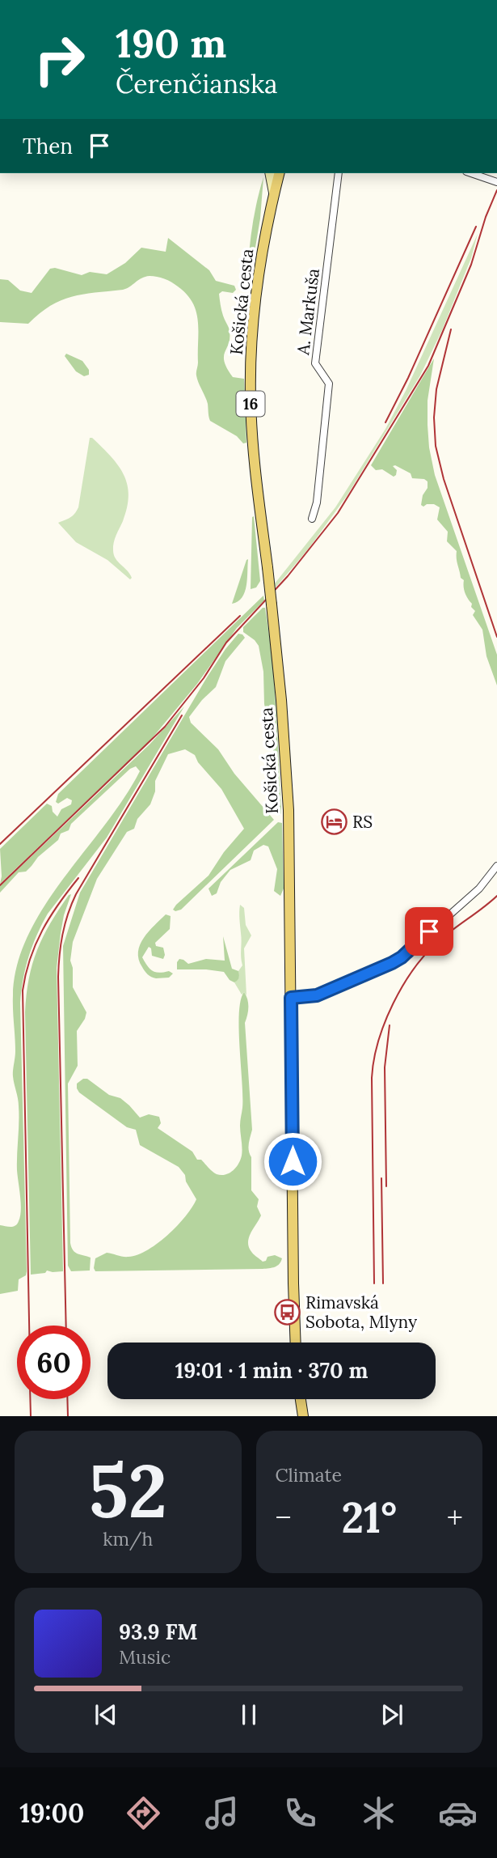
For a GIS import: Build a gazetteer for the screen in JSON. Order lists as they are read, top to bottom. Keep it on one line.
{"streets":{"main road":["Košická cesta","16"],"street":["A. Markuša"]},"places":{"hotel":["RS"],"bus stop":["Rimavská Sobota, Mlyny"]},"page":{"turn":["190 m","Čerenčianska"],"then":"Then","limit":"60","trip":"19:01 · 1 min · 370 m","tile":[["52","km/h"],"Climate"],"heat":["−","21°","+"],"song":["93.9 FM","Music"],"tabs":"19:00"}}
